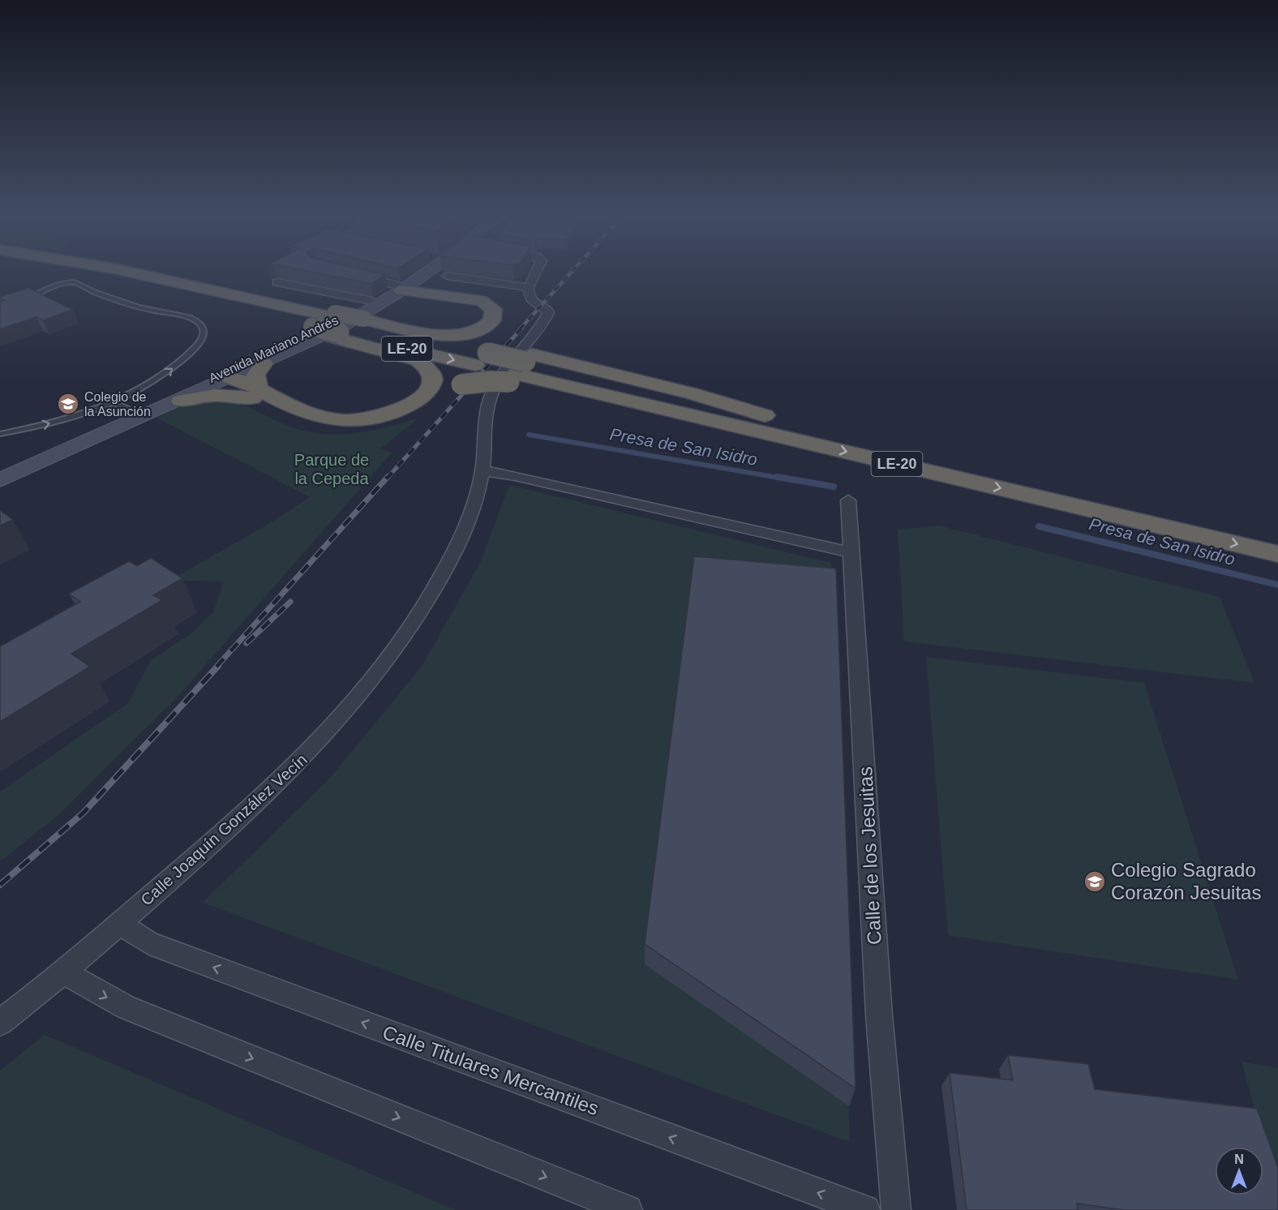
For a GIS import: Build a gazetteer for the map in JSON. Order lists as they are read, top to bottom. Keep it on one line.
{"streets":{"highway":["LE-20"],"main road":["Avenida Mariano Andrés"],"street":["Calle Joaquín González Vecín","Calle de los Jesuitas","Calle Titulares Mercantiles"]},"crossings":[["LE-20","Calle Joaquín González Vecín"],["Calle Joaquín González Vecín","Calle Titulares Mercantiles"]],"water":["Presa de San Isidro"],"parks":["Parque de la Cepeda"],"places":{"school or university":["Colegio de la Asunción","Colegio Sagrado Corazón Jesuitas"]},"north":"top"}
